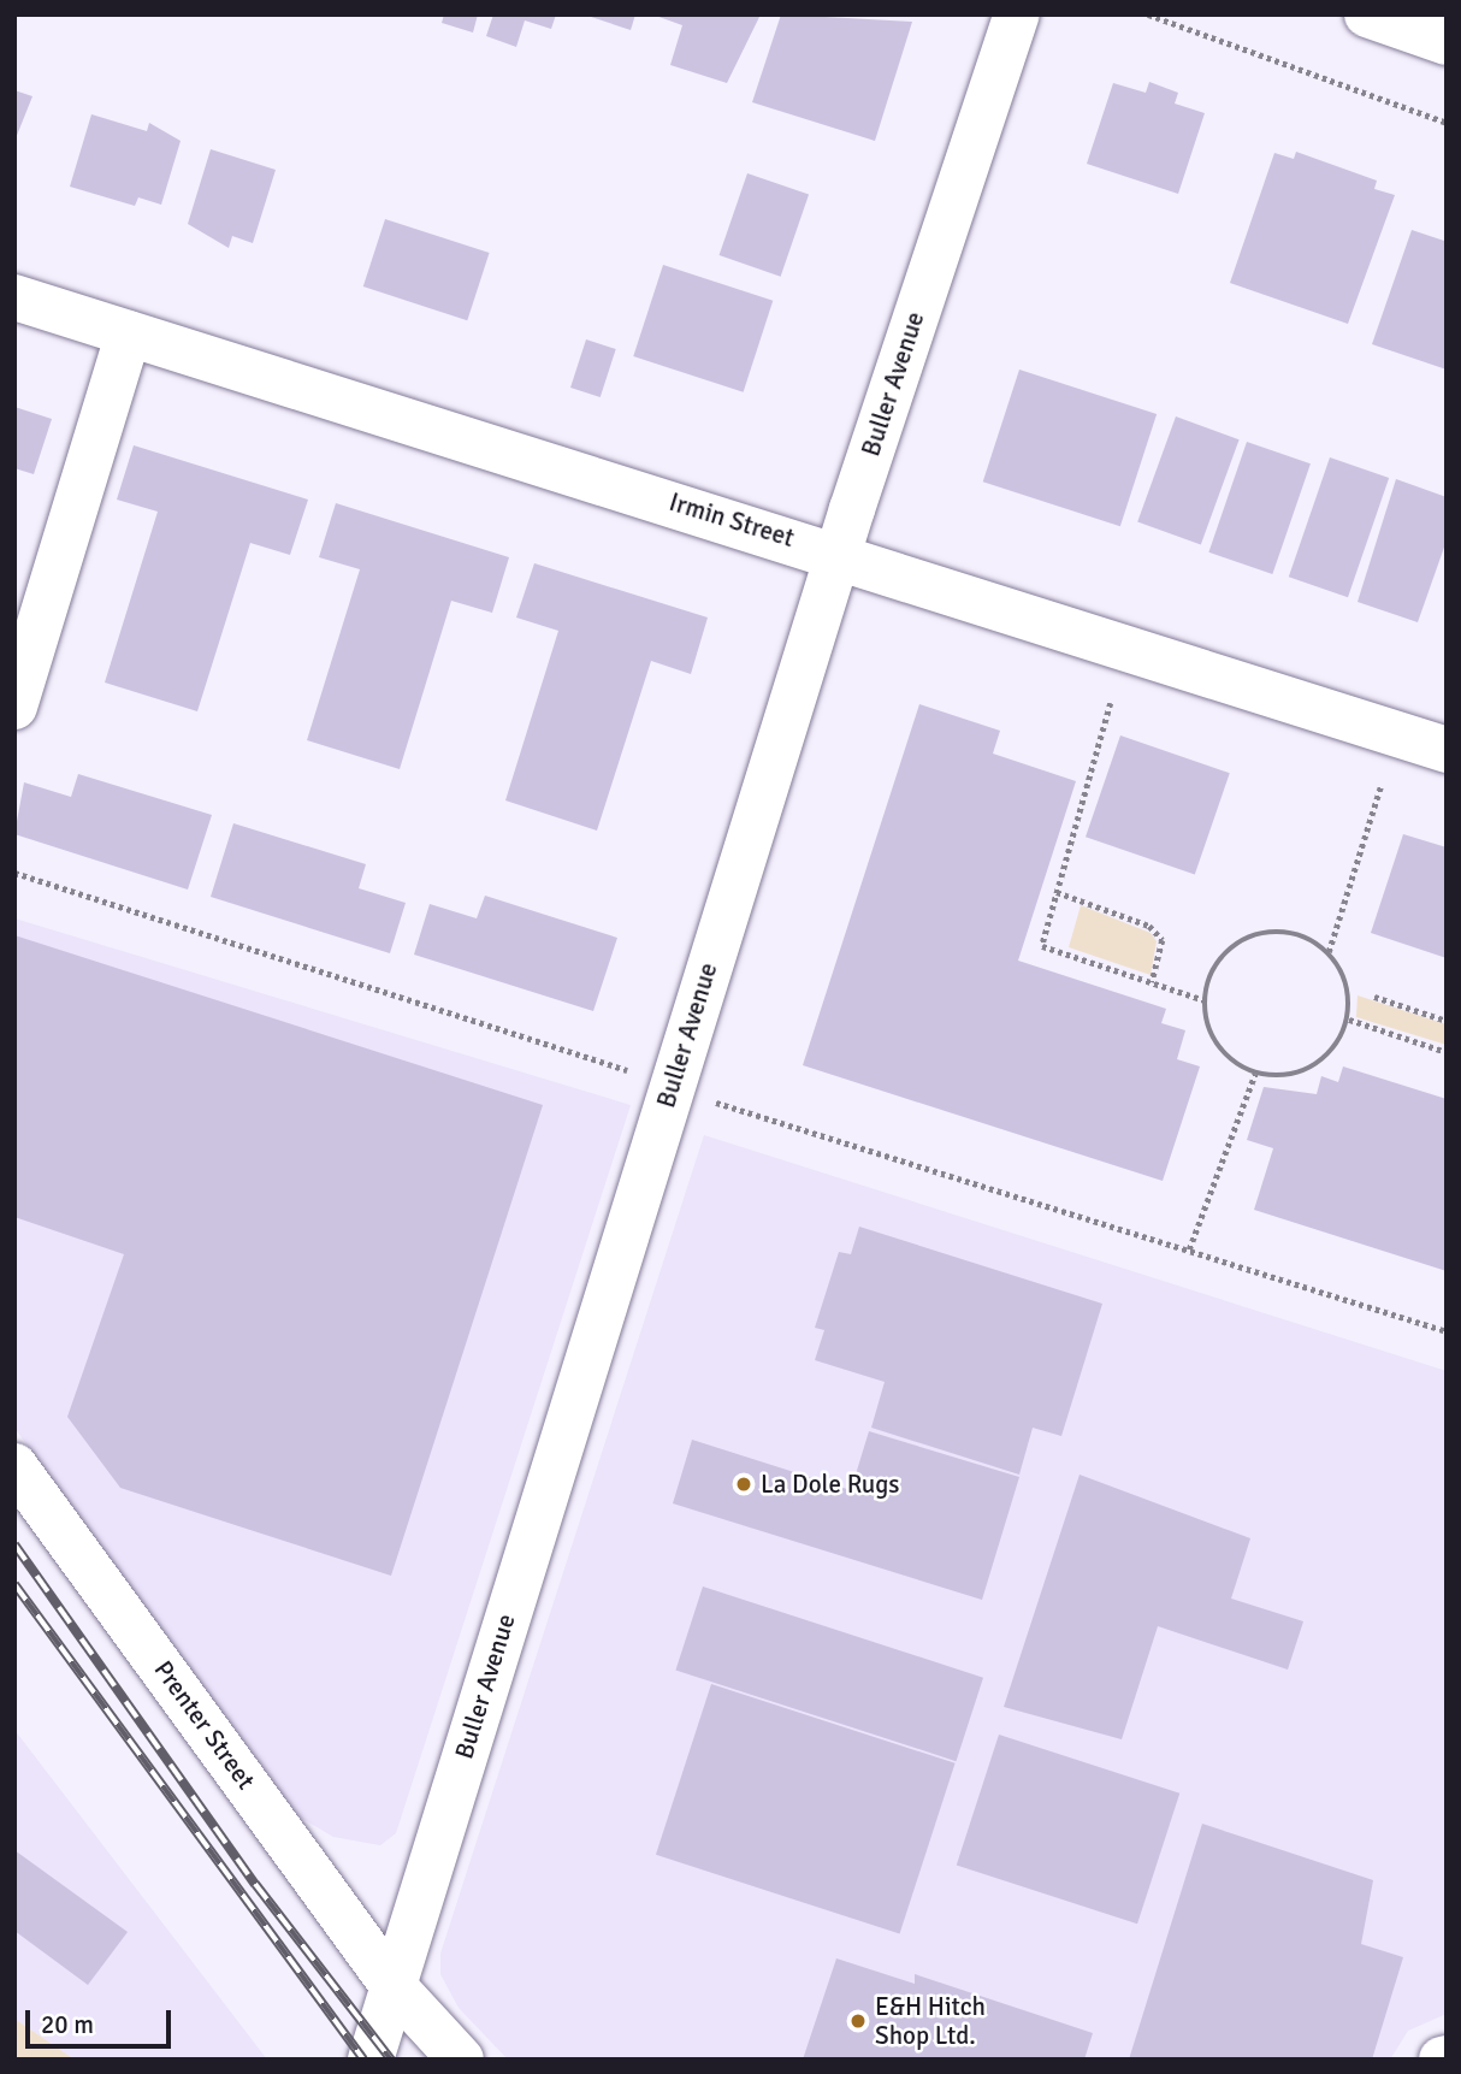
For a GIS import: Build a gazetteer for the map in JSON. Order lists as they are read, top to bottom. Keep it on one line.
{"streets":{"street":["Buller Avenue","Irmin Street","Prenter Street"]},"crossings":[["Buller Avenue","Irmin Street"],["Buller Avenue","Prenter Street"]],"places":["La Dole Rugs","E&H Hitch Shop Ltd."],"scale_bar":"20 m"}
